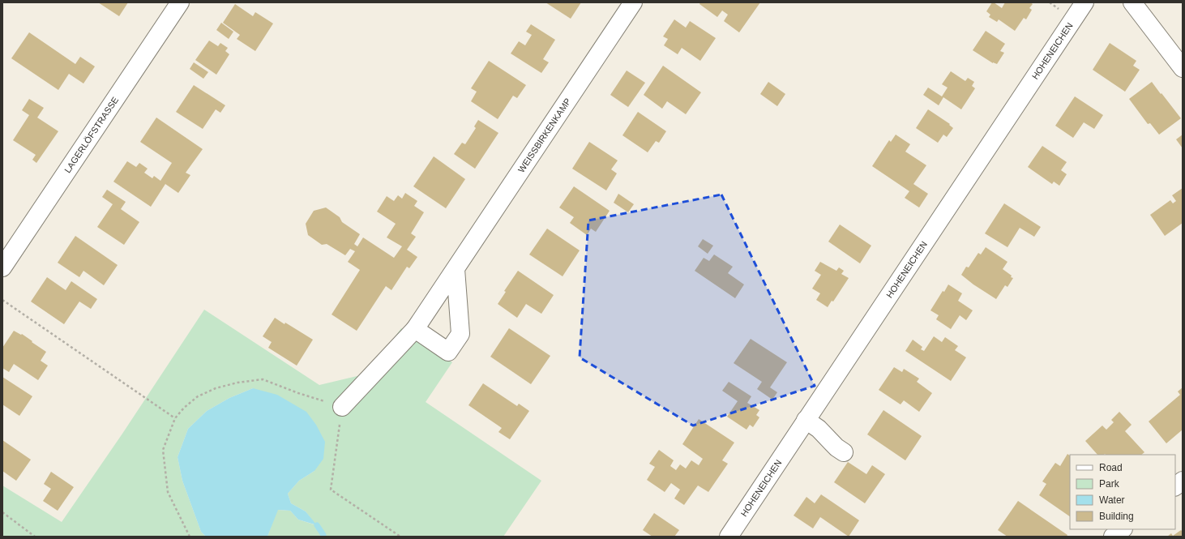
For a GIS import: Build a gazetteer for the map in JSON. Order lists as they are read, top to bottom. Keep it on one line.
{"streets":{"street":["HOHENEICHEN","LAGERLÖFSTRASSE","WEISSBIRKENKAMP"]},"legend":["Road","Park","Water","Building"]}
